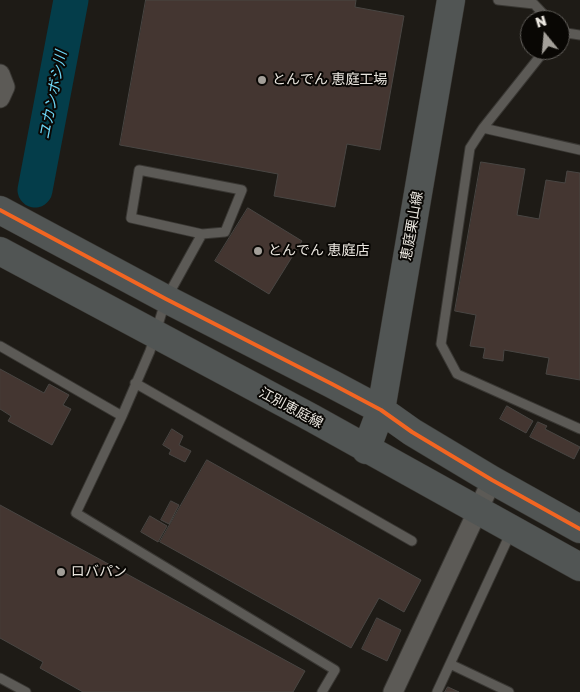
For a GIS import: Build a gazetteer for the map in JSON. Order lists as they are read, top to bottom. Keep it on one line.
{"streets":{"main road":["恵庭栗山線","江別恵庭線"]},"crossings":[["恵庭栗山線","江別恵庭線"]],"water":["ユカンボシ川"],"places":["とんでん 恵庭工場","とんでん 恵庭店","ロバパン"],"north":"top"}
